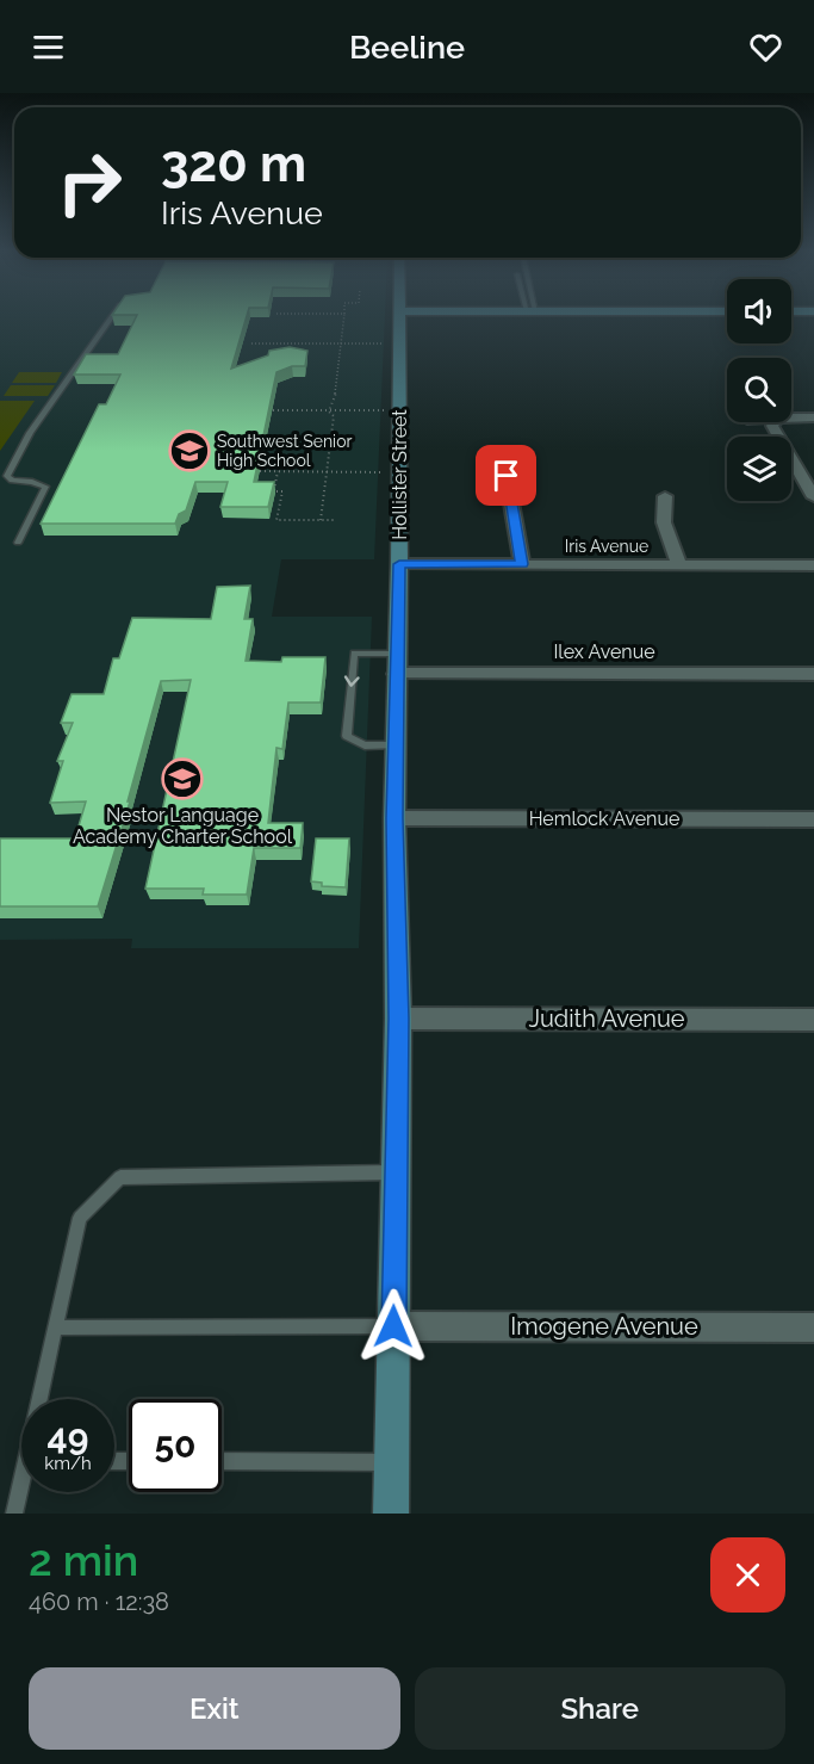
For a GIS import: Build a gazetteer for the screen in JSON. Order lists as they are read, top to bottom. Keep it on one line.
{"streets":{"main road":["Hollister Street"],"street":["Iris Avenue","Ilex Avenue","Hemlock Avenue","Judith Avenue","Imogene Avenue"]},"crossings":[["Hollister Street","Iris Avenue"],["Hollister Street","Ilex Avenue"],["Hollister Street","Hemlock Avenue"],["Hollister Street","Judith Avenue"],["Hollister Street","Imogene Avenue"]],"places":{"school or university":["Southwest Senior High School","Nestor Language Academy Charter School"]},"page":{"header":"Beeline","turn":["320 m","Iris Avenue"],"speed":"49 km/h","limit":"50","heading":["2 min","460 m · 12:38"],"buttons":["Exit","Share"]}}
